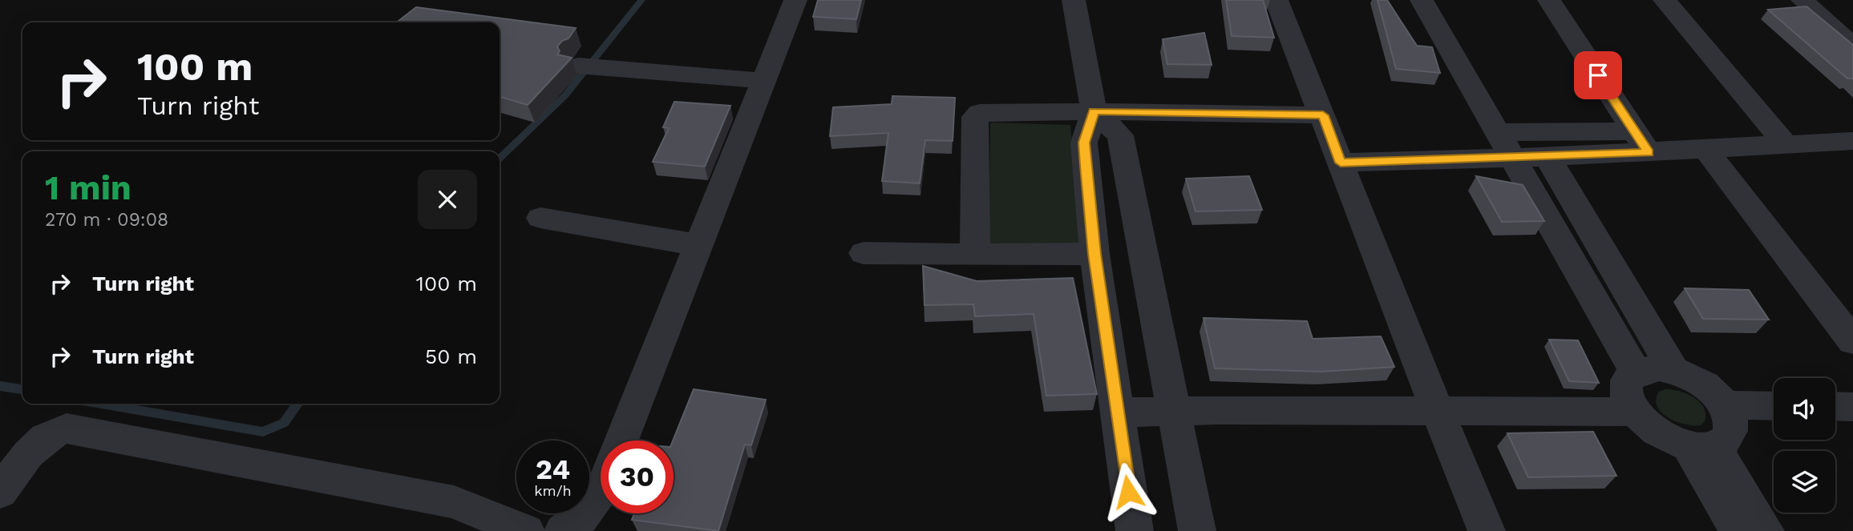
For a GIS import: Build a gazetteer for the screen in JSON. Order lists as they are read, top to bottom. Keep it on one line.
{"page":{"turn":["100 m","Turn right"],"heading":["1 min","270 m · 09:08"],"list":[{"name":"Turn right","value":"100 m"},{"name":"Turn right","value":"50 m"}],"speed":"24 km/h","limit":"30"}}
